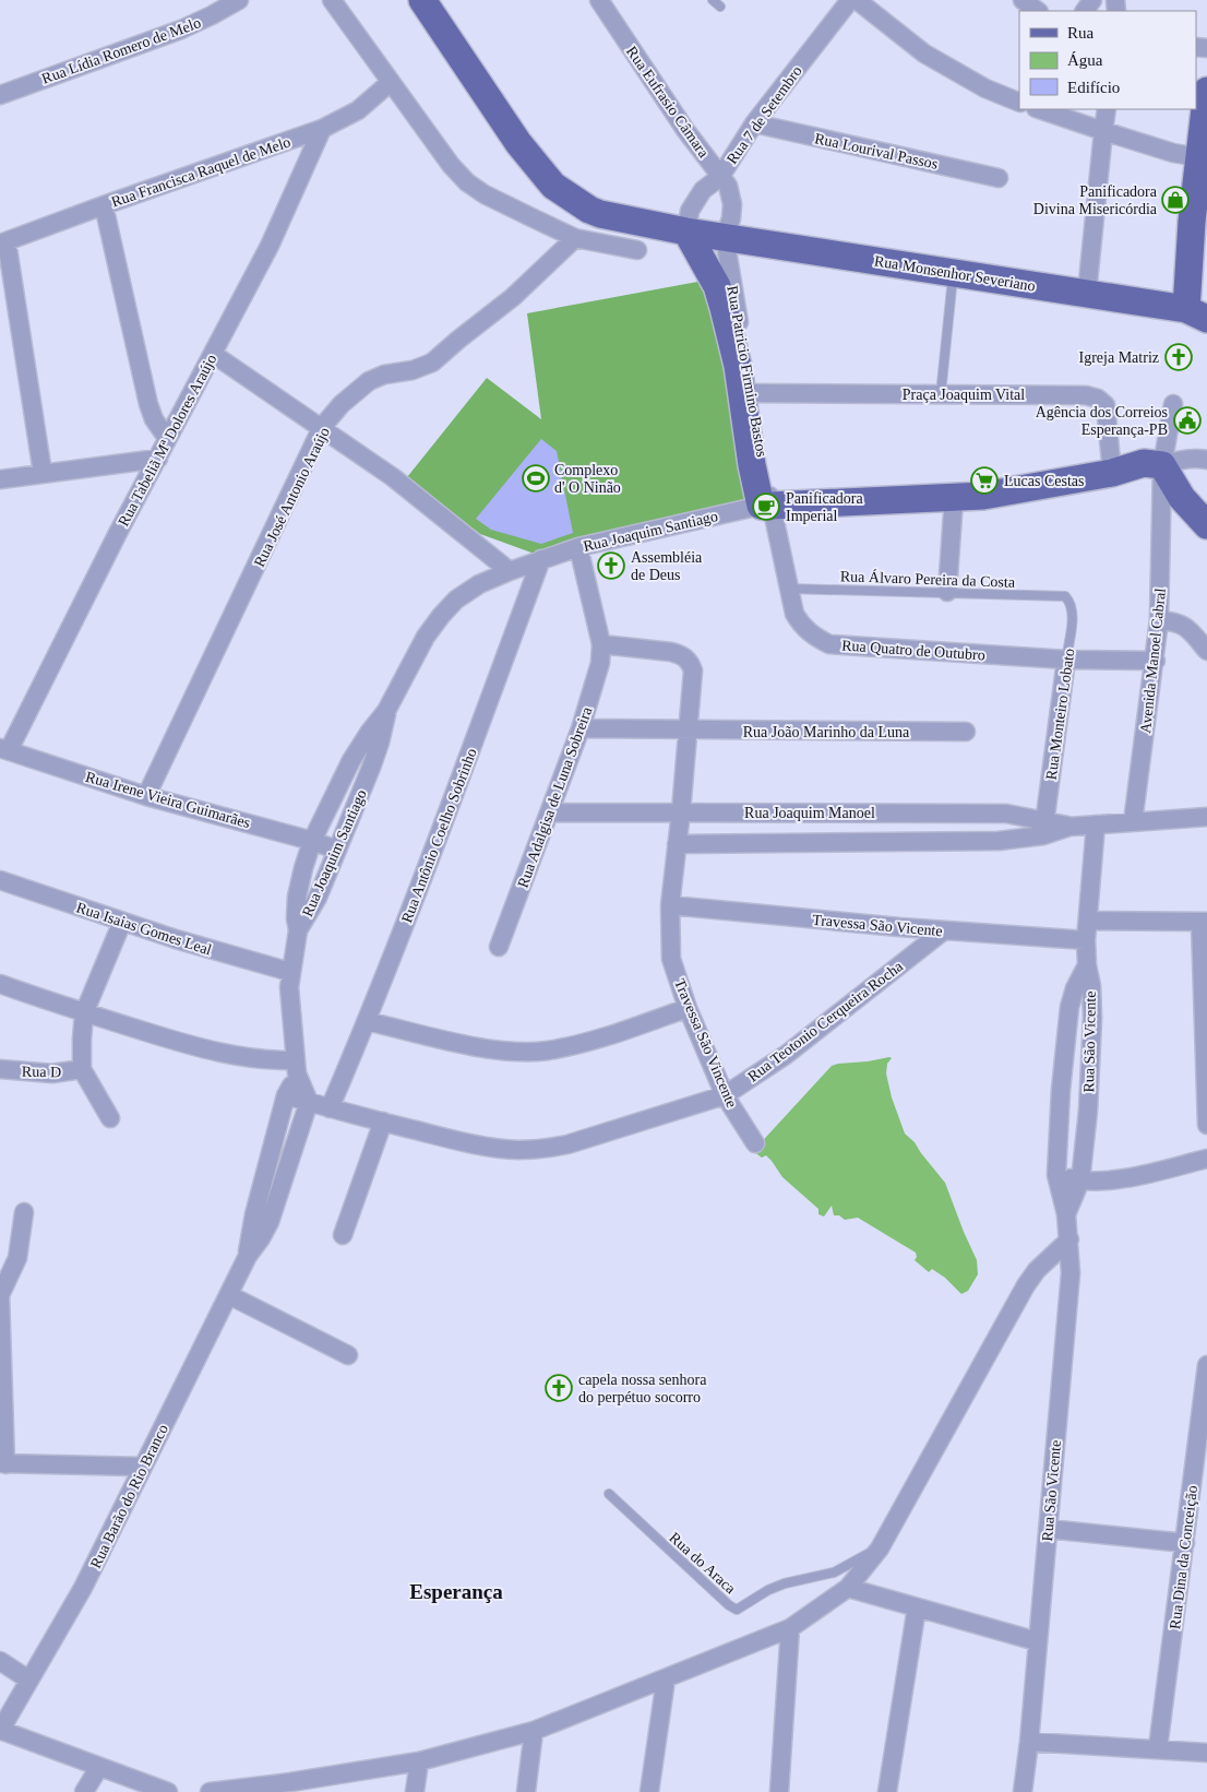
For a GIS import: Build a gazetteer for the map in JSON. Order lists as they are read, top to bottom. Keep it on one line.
{"streets":{"main road":["Rua Monsenhor Severiano","Rua Patricio Firmino Bastos"],"street":["Rua Lídia Romero de Melo","Rua Eufrasio Câmara","Rua 7 de Setembro","Rua Lourival Passos","Rua Francisca Raquel de Melo","Praça Joaquim Vital","Rua Tabeliã Mª Dolores Araújo","Rua José Antonio Araújo","Rua Joaquim Santiago","Rua Quatro de Outubro","Avenida Manoel Cabral","Rua Monteiro Lobato","Rua João Marinho da Luna","Rua Adalgisa de Luna Sobreira","Rua Irene Vieira Guimarães","Rua Joaquim Manoel","Rua Antônio Coelho Sobrinho","Travessa São Vicente","Rua Isaias Gomes Leal","Rua Teotonio Cerqueira Rocha","Rua São Vicente","Travessa São Vincente","Rua D","Rua Barão do Rio Branco","Rua Dina da Conceição"],"lane":["Rua Álvaro Pereira da Costa","Rua do Araca"]},"crossings":[["Rua Eufrasio Câmara","Rua 7 de Setembro"],["Rua Eufrasio Câmara","Rua Monsenhor Severiano"],["Rua Eufrasio Câmara","Rua Patricio Firmino Bastos"],["Rua 7 de Setembro","Rua Lourival Passos"],["Rua 7 de Setembro","Rua Monsenhor Severiano"],["Rua 7 de Setembro","Rua Patricio Firmino Bastos"],["Rua Francisca Raquel de Melo","Rua Tabeliã Mª Dolores Araújo"],["Rua Monsenhor Severiano","Rua Patricio Firmino Bastos"],["Rua Patricio Firmino Bastos","Praça Joaquim Vital"],["Rua Patricio Firmino Bastos","Rua Joaquim Santiago"],["Rua Patricio Firmino Bastos","Rua Quatro de Outubro"],["Rua Tabeliã Mª Dolores Araújo","Rua Irene Vieira Guimarães"],["Rua José Antonio Araújo","Rua Irene Vieira Guimarães"],["Rua Joaquim Santiago","Rua Quatro de Outubro"],["Rua Joaquim Santiago","Rua Irene Vieira Guimarães"],["Rua Joaquim Santiago","Rua Antônio Coelho Sobrinho"],["Rua Joaquim Santiago","Rua Isaias Gomes Leal"],["Rua Joaquim Santiago","Rua Teotonio Cerqueira Rocha"],["Rua Joaquim Santiago","Rua Barão do Rio Branco"],["Rua Álvaro Pereira da Costa","Rua Quatro de Outubro"],["Rua Álvaro Pereira da Costa","Rua Monteiro Lobato"],["Rua Quatro de Outubro","Avenida Manoel Cabral"],["Rua Quatro de Outubro","Rua Monteiro Lobato"],["Avenida Manoel Cabral","Rua Joaquim Manoel"],["Rua Monteiro Lobato","Rua Joaquim Manoel"],["Rua João Marinho da Luna","Rua Adalgisa de Luna Sobreira"],["Rua Adalgisa de Luna Sobreira","Rua Joaquim Manoel"],["Rua Joaquim Manoel","Rua São Vicente"],["Rua Antônio Coelho Sobrinho","Rua Teotonio Cerqueira Rocha"],["Travessa São Vicente","Rua Teotonio Cerqueira Rocha"],["Travessa São Vicente","Rua São Vicente"],["Travessa São Vicente","Travessa São Vincente"],["Rua Isaias Gomes Leal","Rua D"],["Rua Teotonio Cerqueira Rocha","Travessa São Vincente"],["Rua Teotonio Cerqueira Rocha","Rua Barão do Rio Branco"]],"districts":["Esperança"],"places":{"shop":["Panificadora Divina Misericórdia"],"church":["Igreja Matriz","Assembléia de Deus","capela nossa senhora do perpétuo socorro"],"public building":["Agência dos Correios Esperança-PB"],"sports":["Complexo d' O Ninão"],"supermarket":["Lucas Cestas"],"cafe":["Panificadora Imperial"]},"legend":["Rua","Água","Edifício"]}
